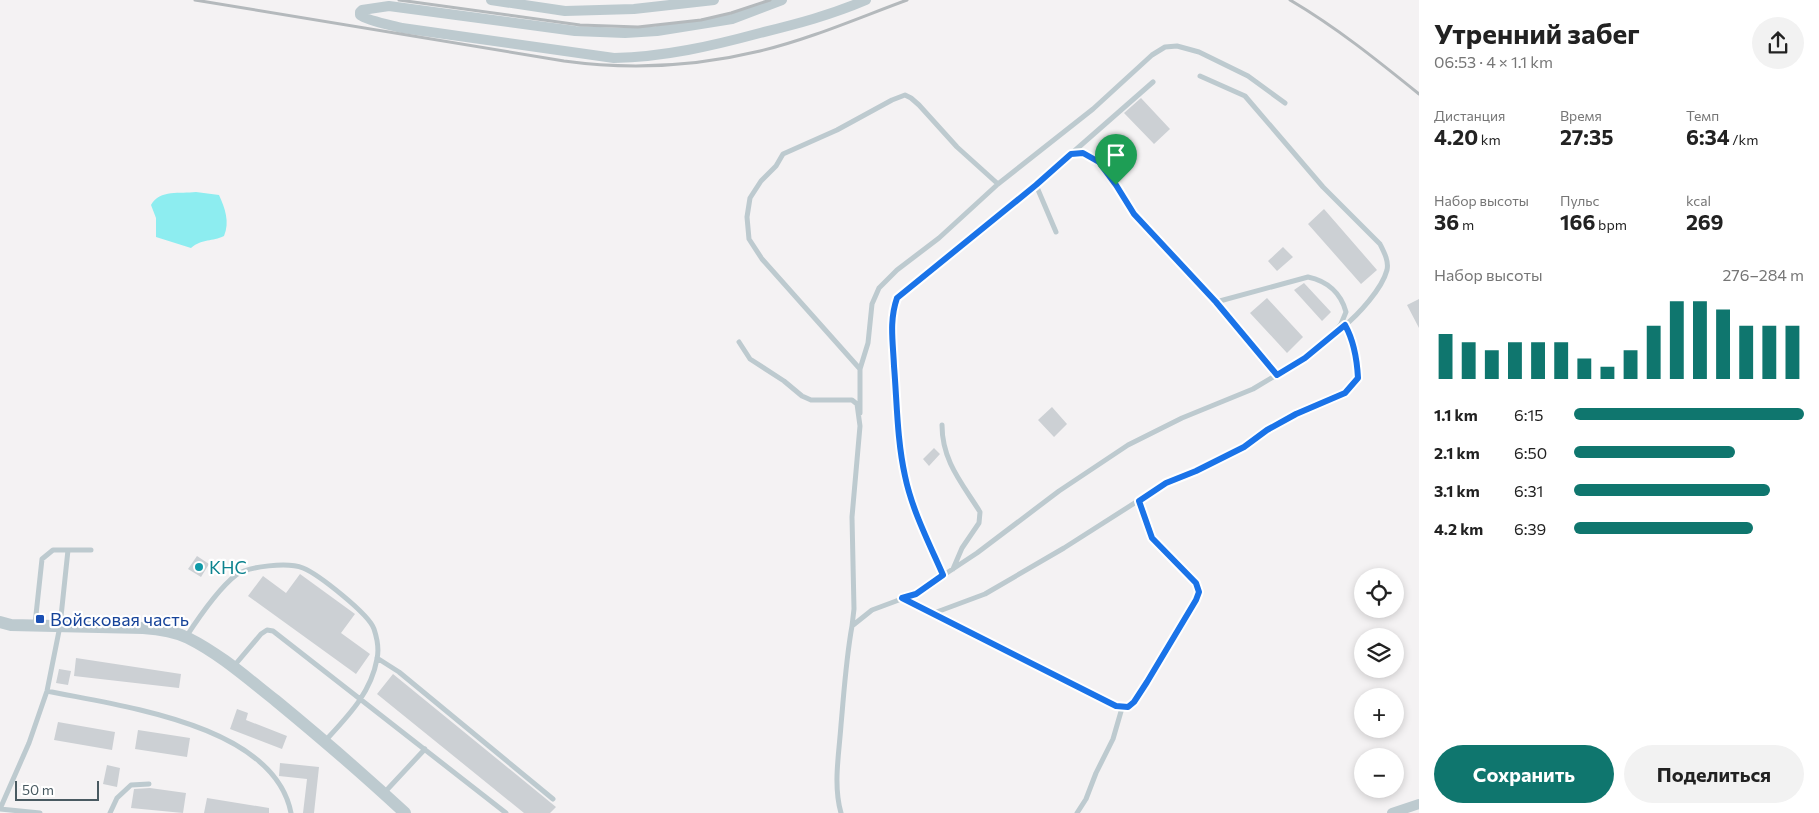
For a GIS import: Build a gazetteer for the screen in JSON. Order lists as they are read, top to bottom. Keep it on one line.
{"places":{"other":["КНС"],"transit":["Войсковая часть"]},"scale_bar":"50 m","page":{"heading":["Утренний забег","06:53 · 4 × 1.1 km"],"stats":[["Дистанция","4.20 km"],["Время","27:35"],["Темп","6:34 /km"],["Набор высоты","36 m"],["Пульс","166 bpm"],["kcal","269"]],"chart":["Набор высоты","276–284 m"],"list":[{"name":"1.1 km","note":"6:15"},{"name":"2.1 km","note":"6:50"},{"name":"3.1 km","note":"6:31"},{"name":"4.2 km","note":"6:39"}],"map_buttons":["+","−"],"buttons":["Сохранить","Поделиться"],"scale":"50 m"}}
